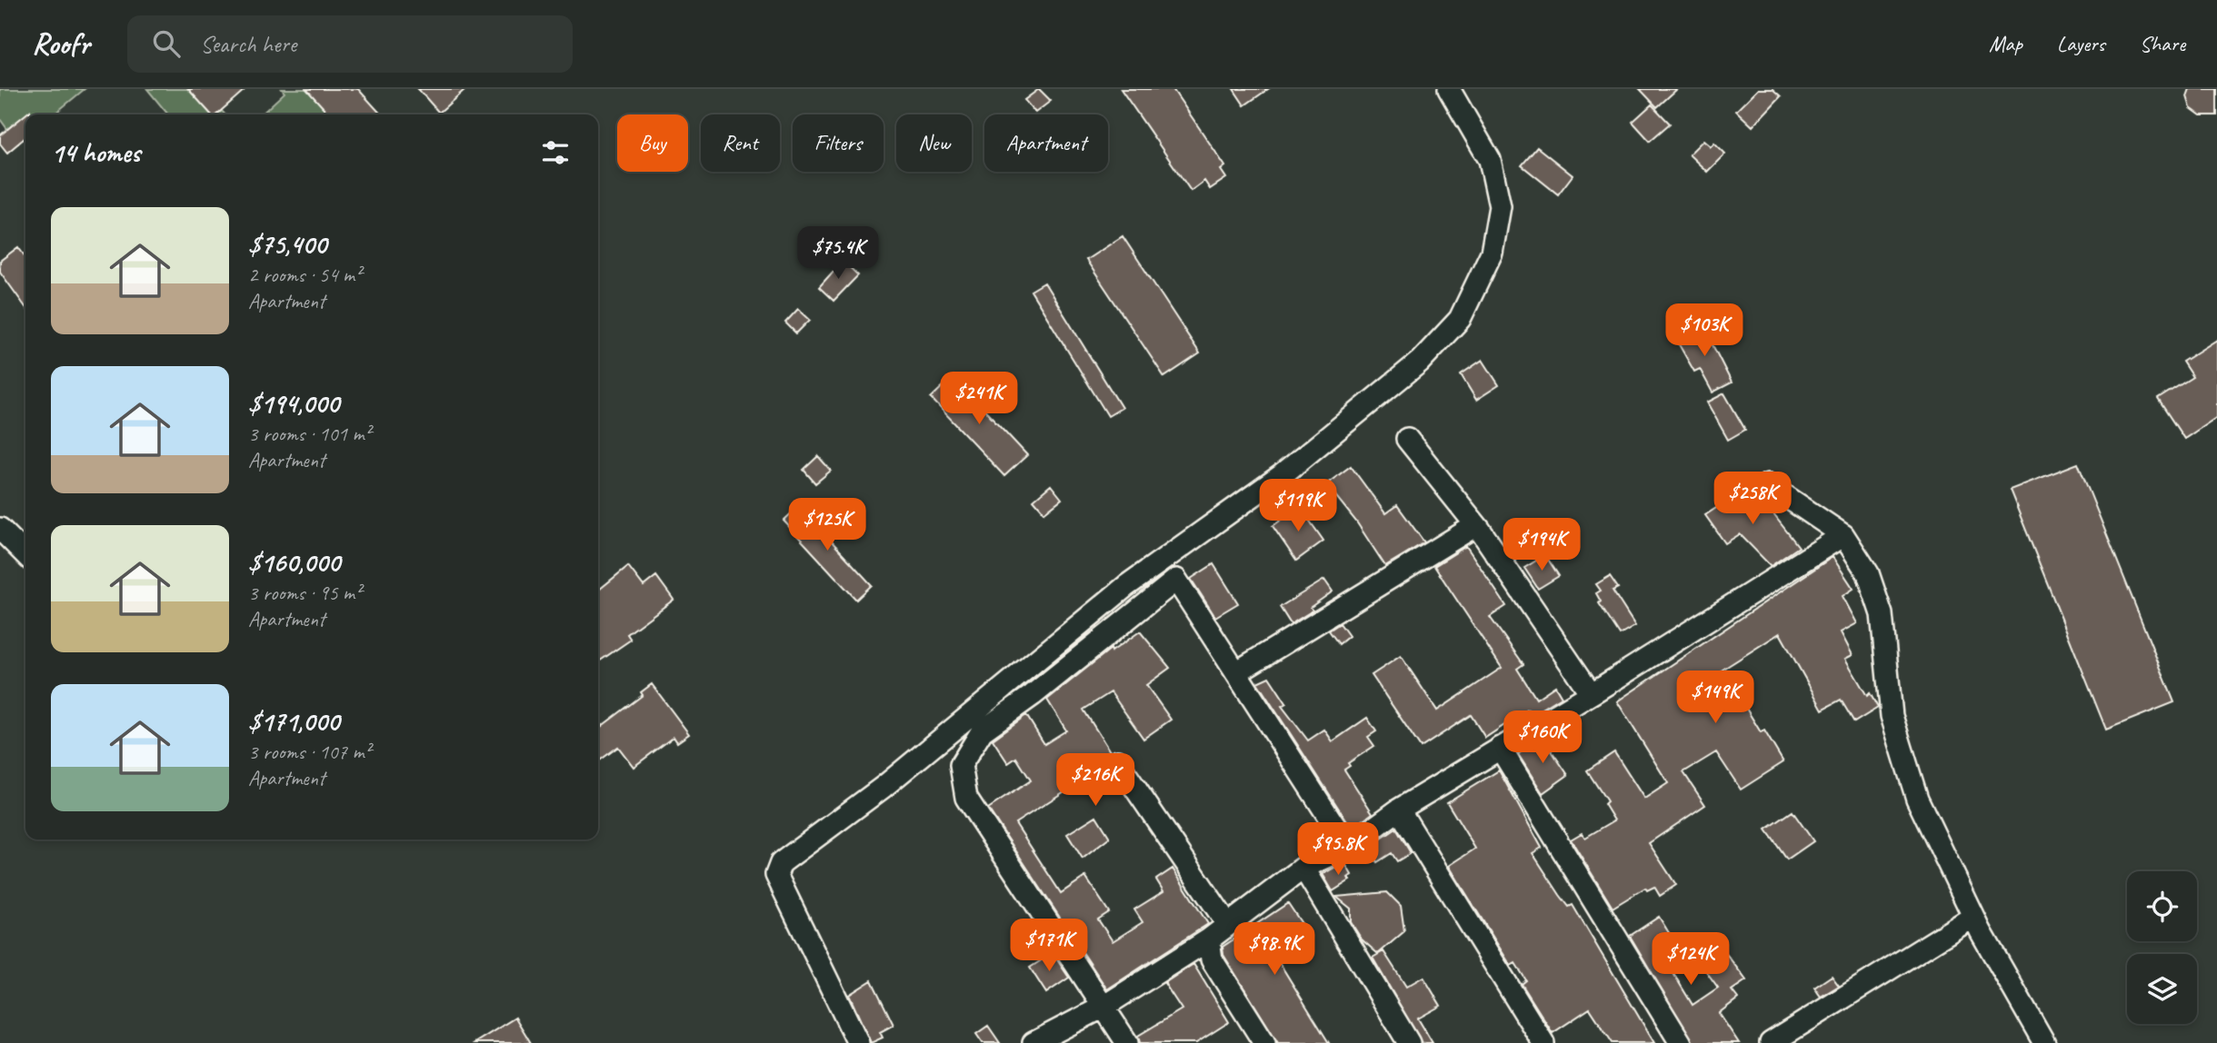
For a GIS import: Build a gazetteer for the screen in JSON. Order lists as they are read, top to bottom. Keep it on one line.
{"page":{"header":"Roofr","search":"Search here","nav":["Map","Layers","Share"],"chip":["Buy","Rent","Filters","New","Apartment"],"heading":"14 homes","list":[{"name":"$75,400","note":"2 rooms · 54 m² · Apartment"},{"name":"$194,000","note":"3 rooms · 101 m² · Apartment"},{"name":"$160,000","note":"3 rooms · 95 m² · Apartment"},{"name":"$171,000","note":"3 rooms · 107 m² · Apartment"}],"price":["$75.4K","$103K","$241K","$258K","$119K","$125K","$194K","$149K","$160K","$216K","$95.8K","$171K","$98.9K","$124K"]}}
